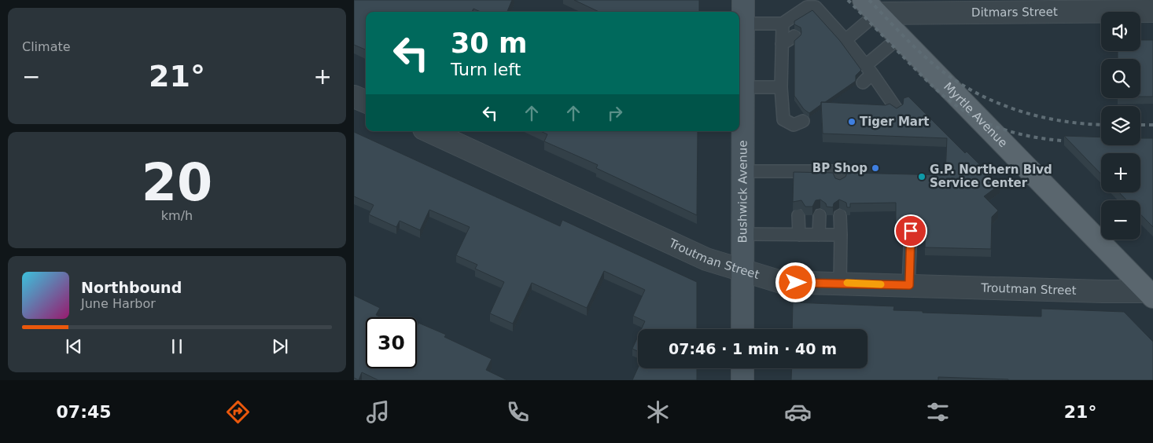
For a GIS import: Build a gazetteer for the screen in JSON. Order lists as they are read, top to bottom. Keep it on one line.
{"streets":{"main road":["Myrtle Avenue","Bushwick Avenue"],"street":["Ditmars Street","Troutman Street"]},"crossings":[["Ditmars Street","Myrtle Avenue"],["Myrtle Avenue","Troutman Street"],["Bushwick Avenue","Troutman Street"]],"places":["Tiger Mart","BP Shop","G.P. Northern Blvd Service Center"],"page":{"tile":["Climate",["20","km/h"]],"map_buttons":["+","−"],"turn":["30 m","Turn left"],"heat":["−","21°","+"],"song":["Northbound","June Harbor"],"limit":"30","trip":"07:46 · 1 min · 40 m","tabs":["07:45","21°"]}}
